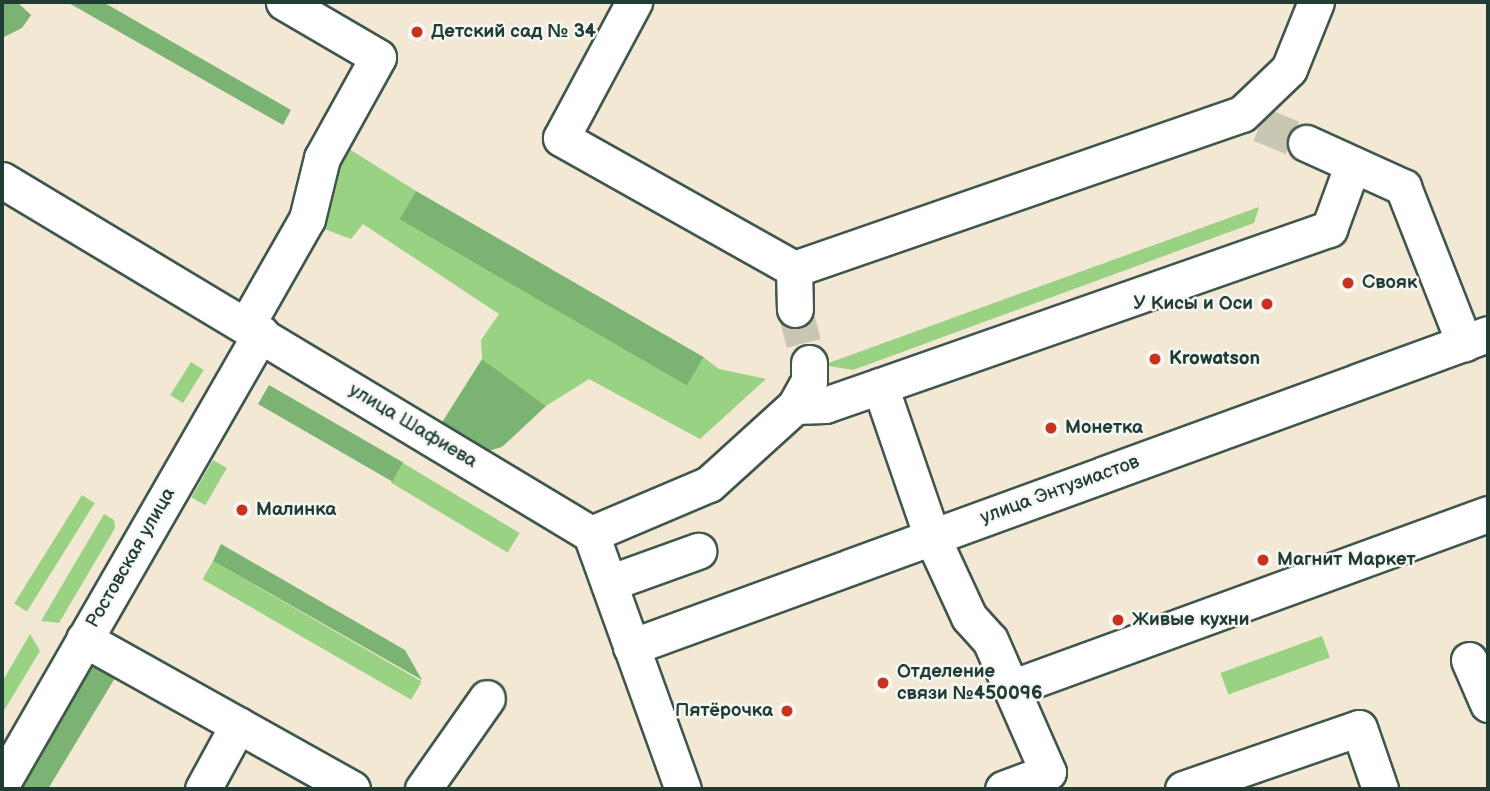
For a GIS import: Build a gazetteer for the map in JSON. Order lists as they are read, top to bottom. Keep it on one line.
{"streets":{"street":["улица Шафиева","улица Энтузиастов","Ростовская улица"]},"crossings":[["улица Шафиева","Ростовская улица"]],"places":["Детский сад № 34","Свояк","У Кисы и Оси","Krowatson","Монетка","Малинка","Магнит Маркет","Живые кухни","Отделение связи №450096","Пятёрочка"]}
